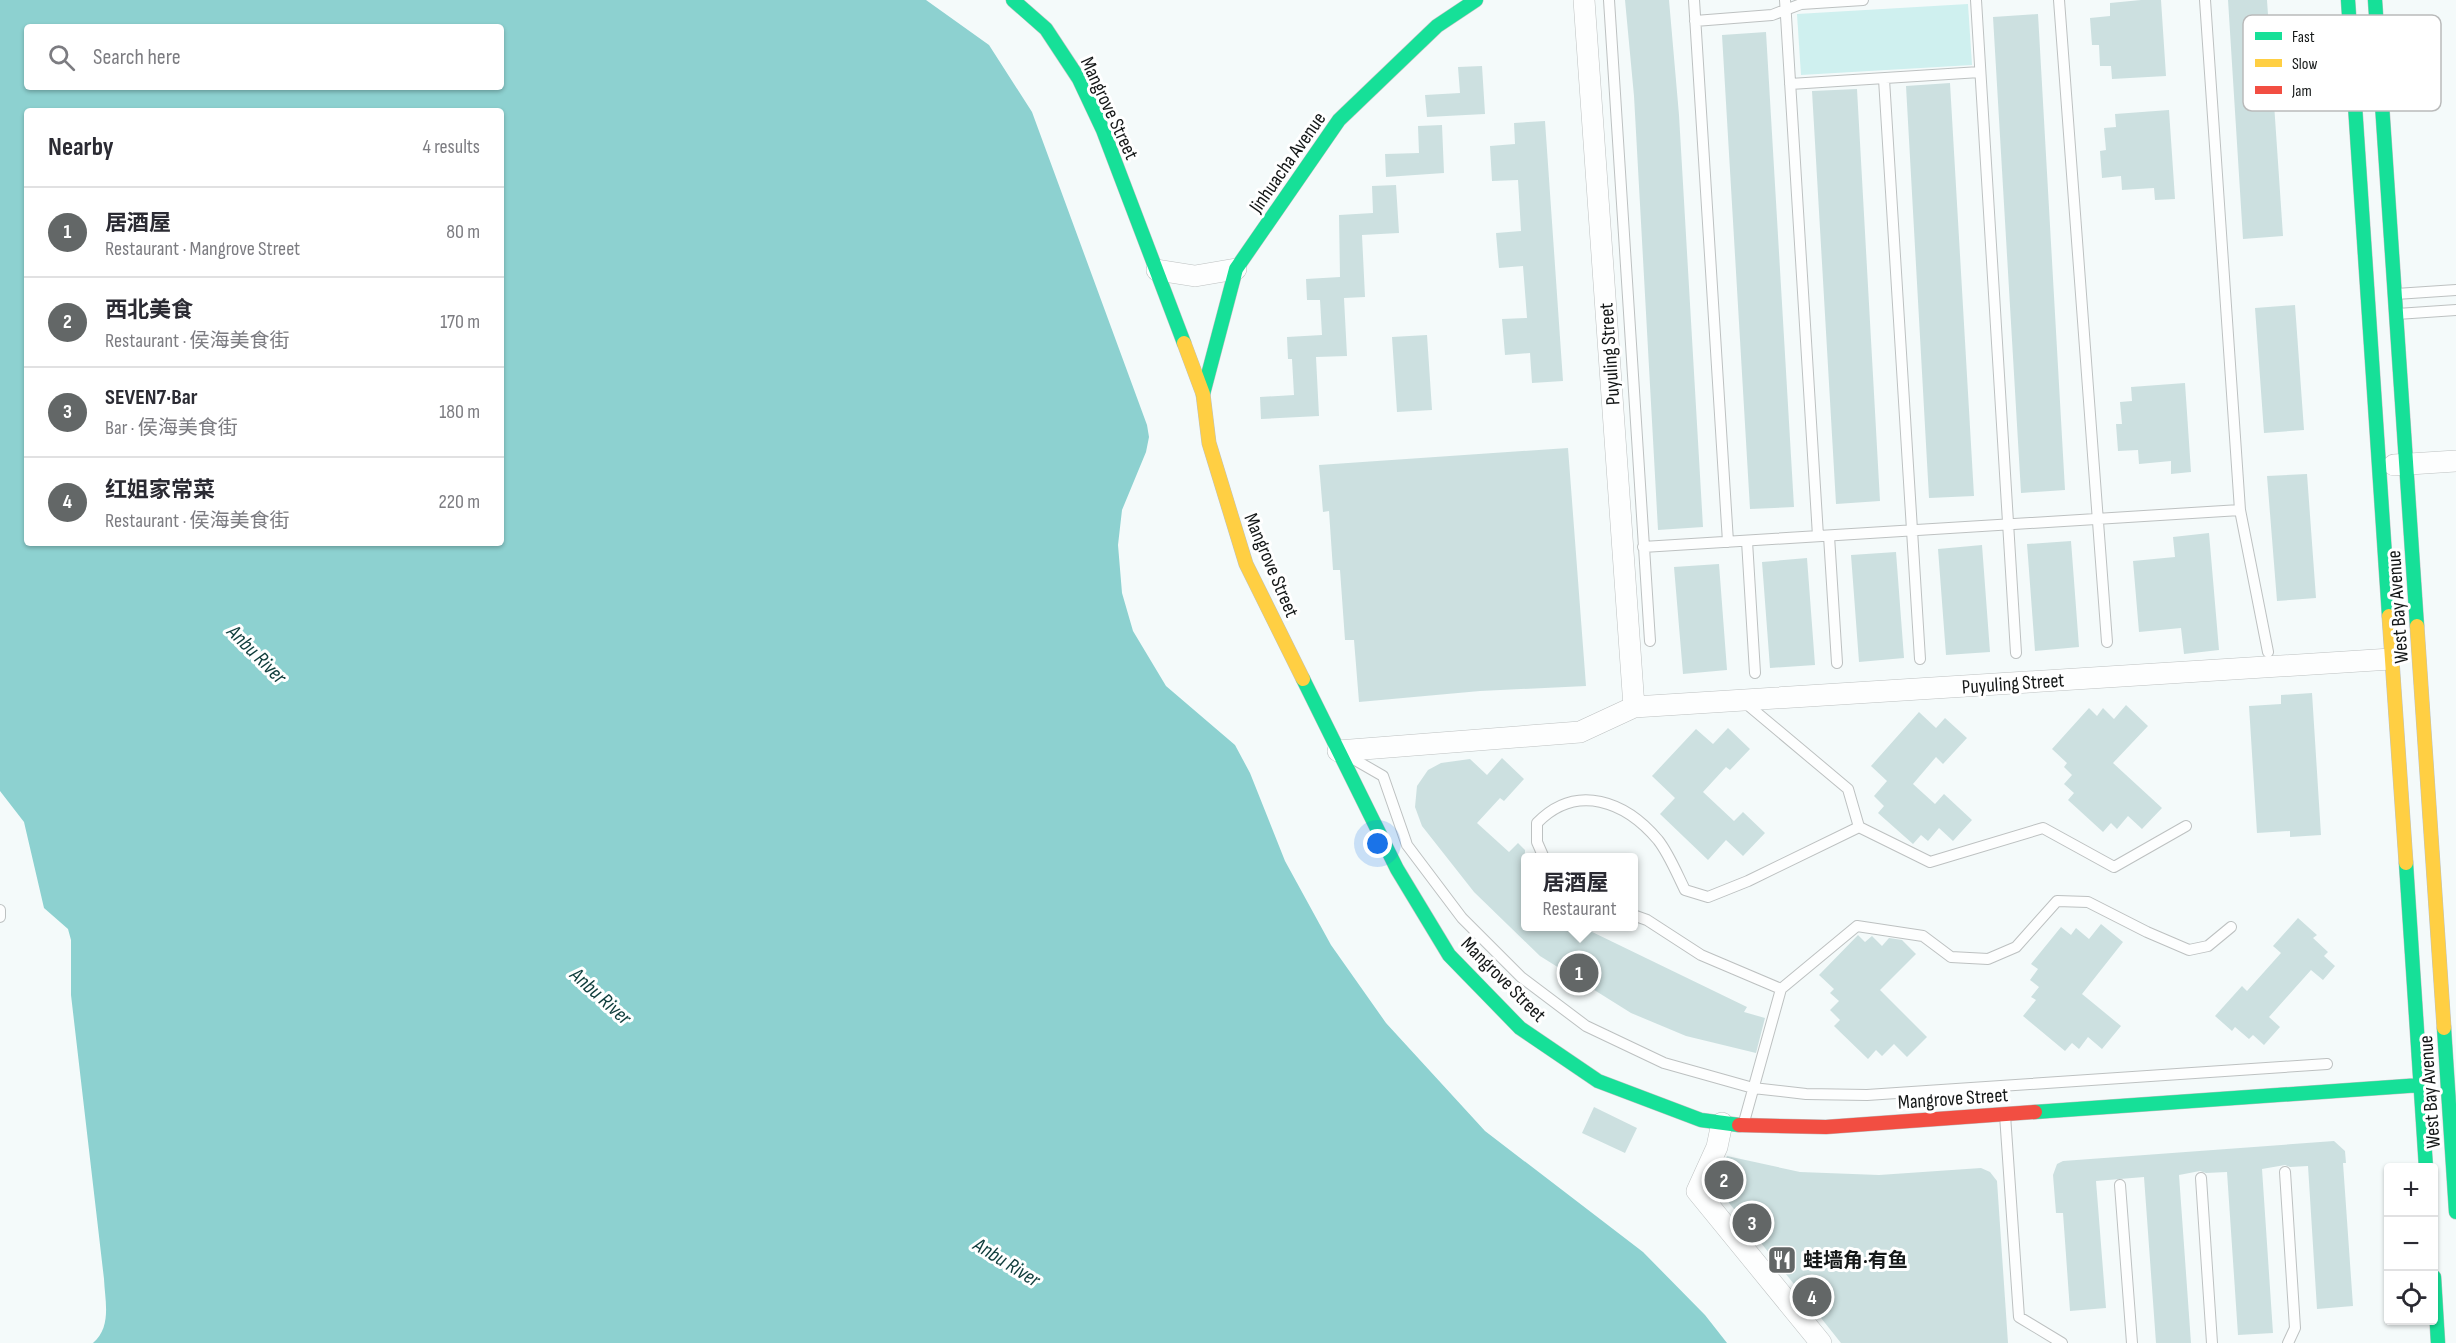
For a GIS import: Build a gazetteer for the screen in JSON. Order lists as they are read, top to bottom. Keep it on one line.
{"streets":{"street":["Mangrove Street","Jinhuacha Avenue","Puyuling Street","West Bay Avenue"]},"crossings":[["Mangrove Street","Jinhuacha Avenue"],["Mangrove Street","Puyuling Street"],["Mangrove Street","West Bay Avenue"],["Puyuling Street","West Bay Avenue"]],"water":["Anbu River"],"places":{"restaurant":["蛙墙角·有鱼"]},"legend":["Fast","Slow","Jam"],"page":{"search":"Search here","heading":["Nearby","4 results"],"list":[{"mark":"1","name":"居酒屋","note":"Restaurant · Mangrove Street","value":"80 m"},{"mark":"2","name":"西北美食","note":"Restaurant · 侯海美食街","value":"170 m"},{"mark":"3","name":"SEVEN7·Bar","note":"Bar · 侯海美食街","value":"180 m"},{"mark":"4","name":"红姐家常菜","note":"Restaurant · 侯海美食街","value":"220 m"}],"popup":["居酒屋","Restaurant"],"pins":["1","2","3","4"],"map_buttons":["+","−"]}}
